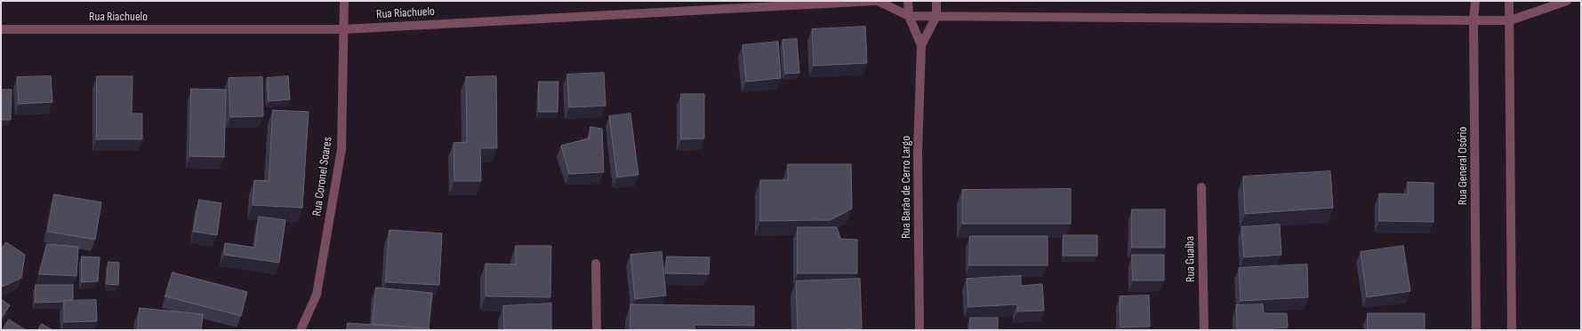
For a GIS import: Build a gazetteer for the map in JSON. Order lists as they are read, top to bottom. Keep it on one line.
{"streets":{"street":["Rua Riachuelo","Rua General Osório","Rua Coronel Soares","Rua Barão de Cerro Largo","Rua Guaíba"]},"crossings":[["Rua Riachuelo","Rua Coronel Soares"]]}
